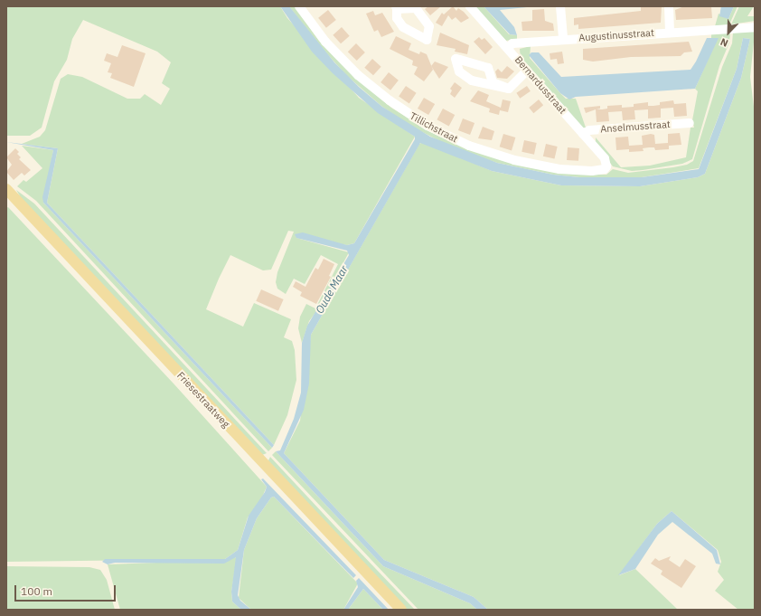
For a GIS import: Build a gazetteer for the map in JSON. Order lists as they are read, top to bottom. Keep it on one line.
{"streets":{"main road":["Friesestraatweg"],"street":["Augustinusstraat","Bernardusstraat","Anselmusstraat","Tillichstraat"]},"crossings":[["Augustinusstraat","Bernardusstraat"],["Bernardusstraat","Anselmusstraat"],["Bernardusstraat","Tillichstraat"]],"water":["Oude Maar"],"scale_bar":"100 m","north":"bottom left"}
